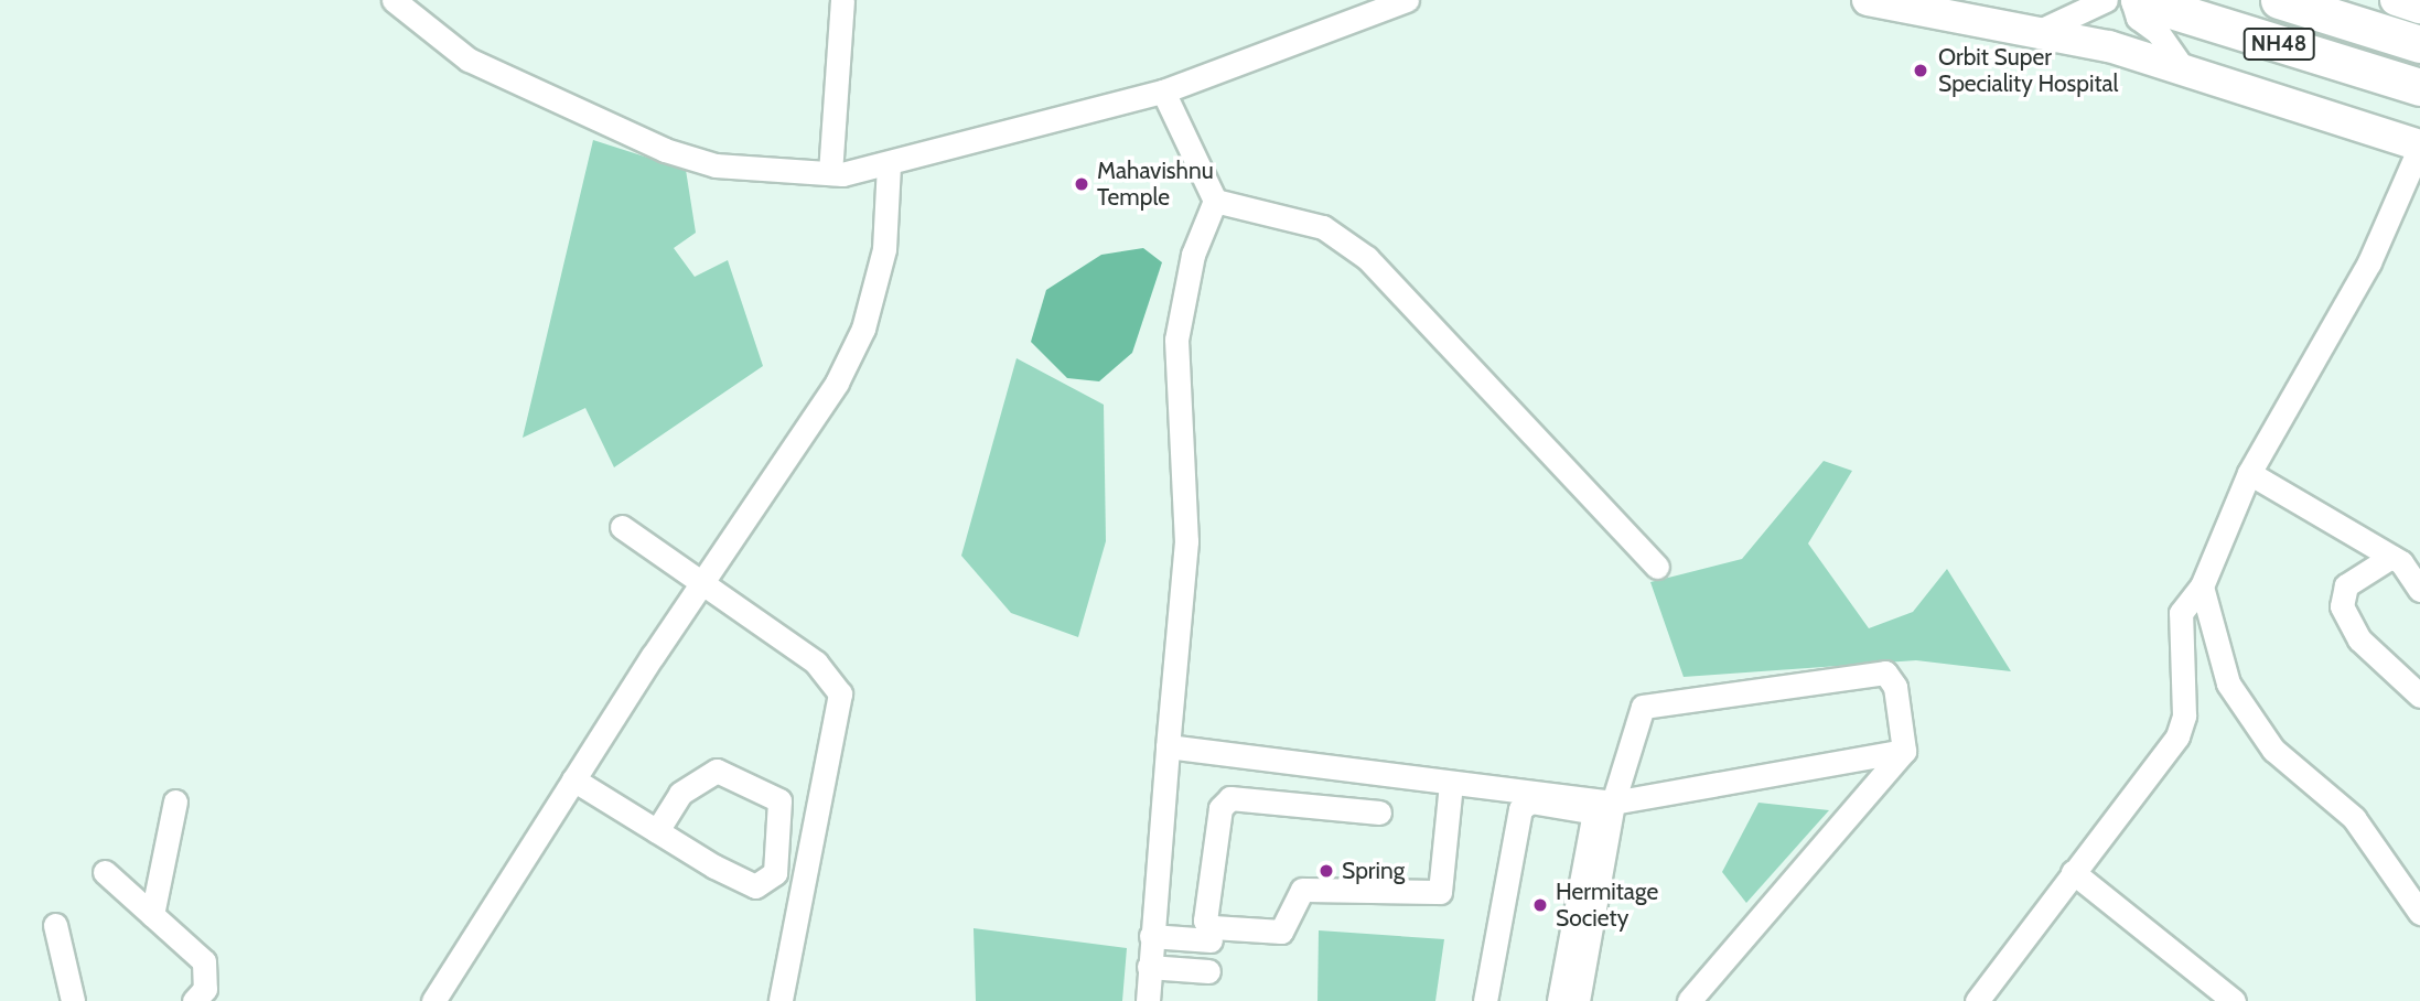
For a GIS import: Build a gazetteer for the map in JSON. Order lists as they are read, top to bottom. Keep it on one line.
{"streets":{"highway":["NH48"]},"places":["Orbit Super Speciality Hospital","Mahavishnu Temple","Spring","Hermitage Society"]}
